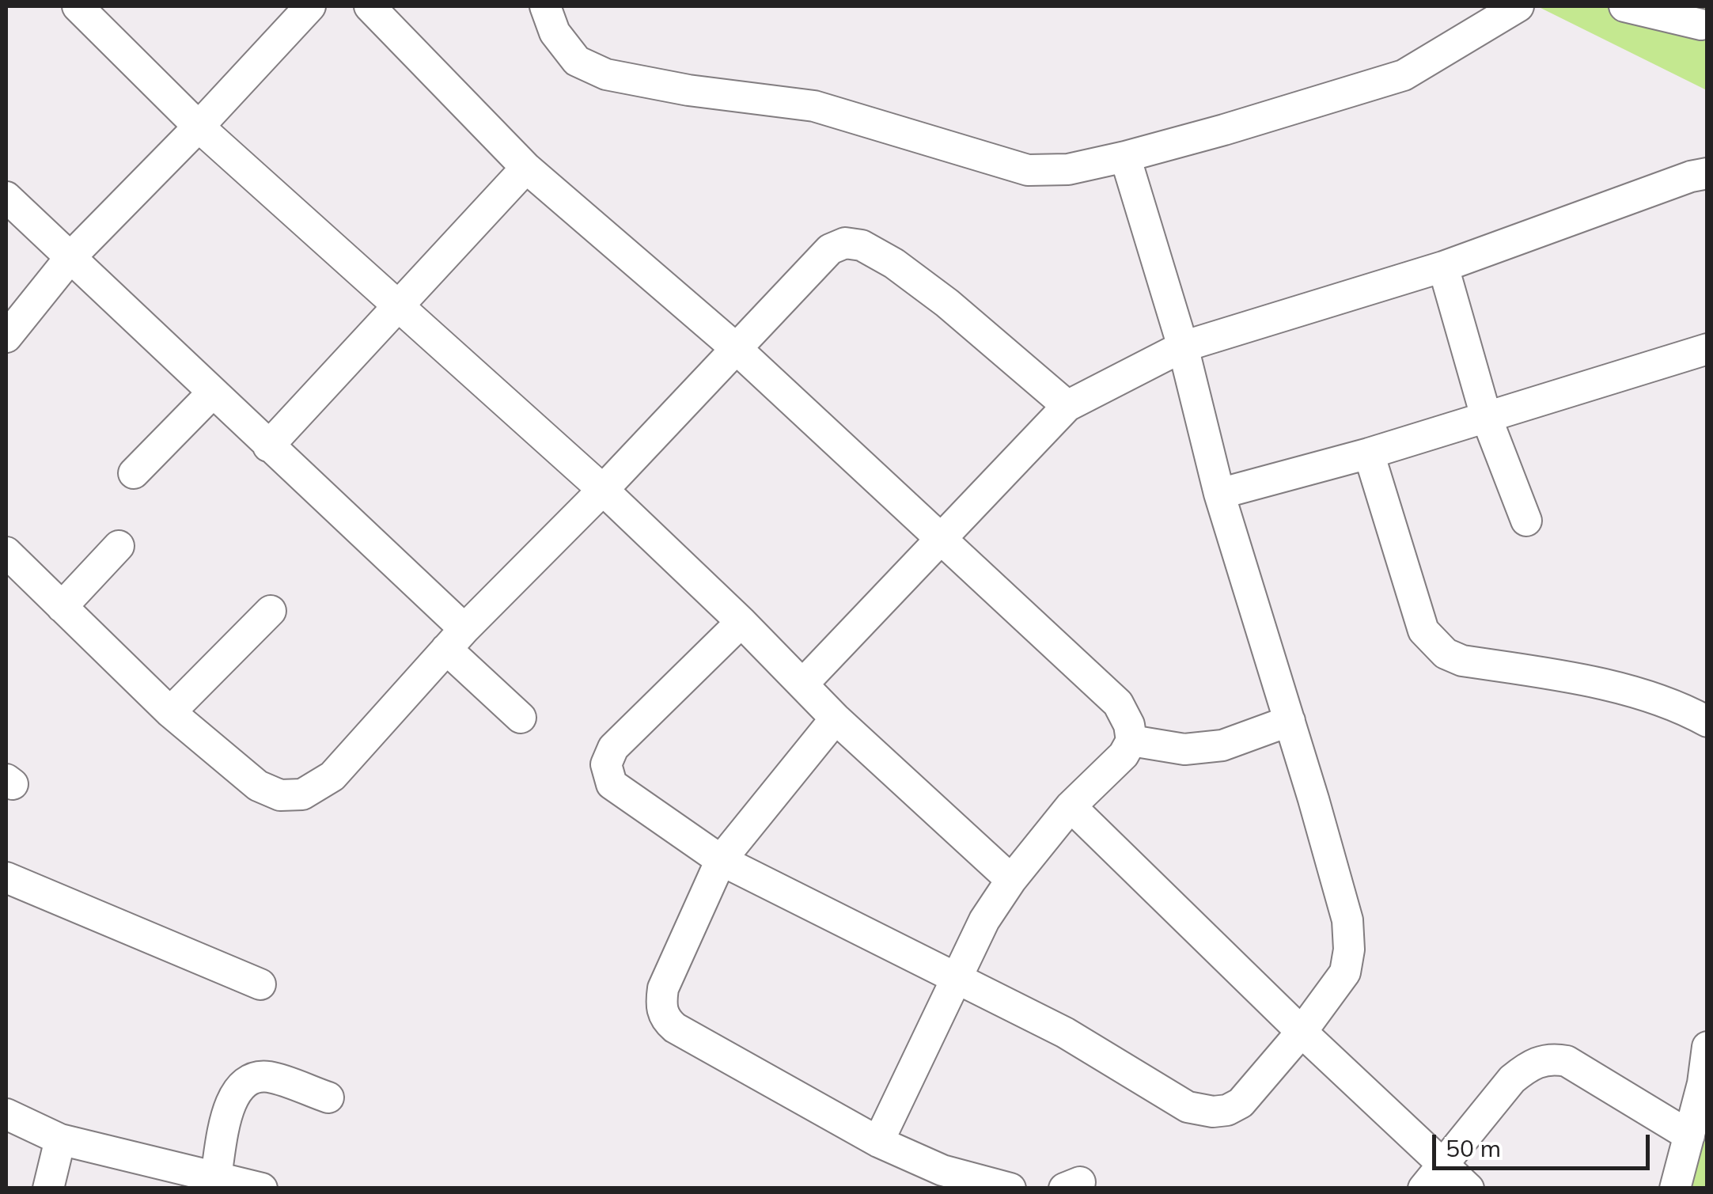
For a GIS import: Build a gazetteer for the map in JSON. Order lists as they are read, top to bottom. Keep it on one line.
{"scale_bar":"50 m"}
